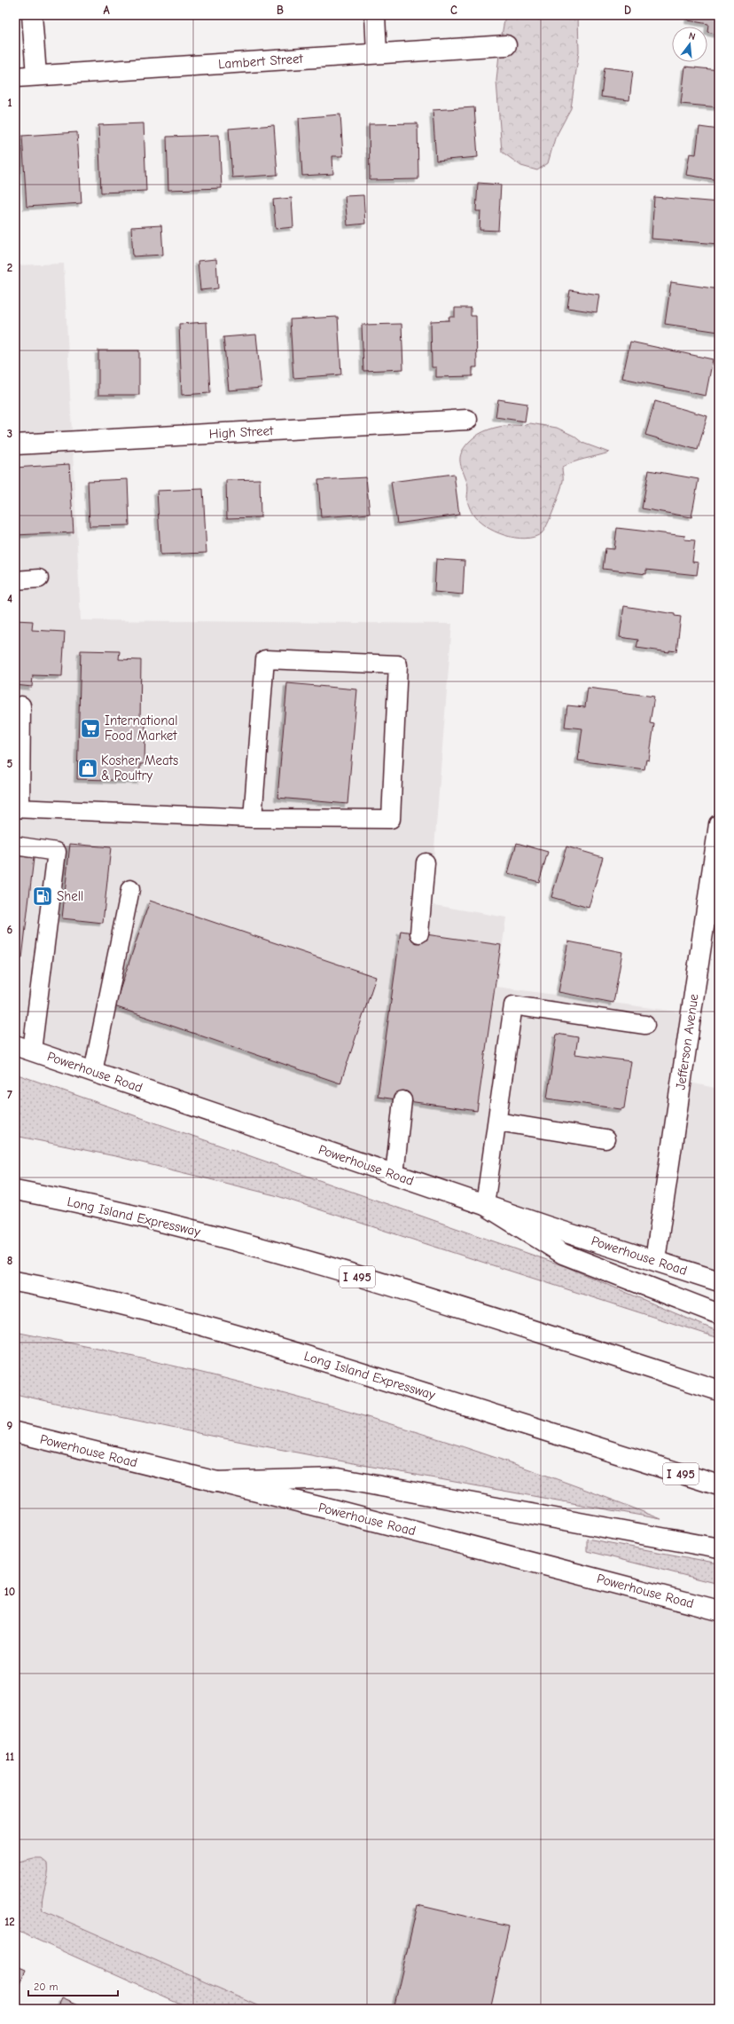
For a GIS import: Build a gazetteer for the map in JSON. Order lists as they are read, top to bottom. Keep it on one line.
{"streets":{"main road":["Lambert Street","High Street","Jefferson Avenue","Powerhouse Road","Long Island Expressway","I 495"]},"crossings":[["Jefferson Avenue","Powerhouse Road"]],"places":{"supermarket":["International Food Market"],"shop":["Kosher Meats & Poultry"],"fuel station":["Shell"]},"scale_bar":"20 m","north":"top","grid":{"columns":["A","B","C","D"],"rows":["1","2","3","4","5","6","7","8","9","10","11","12"]}}
